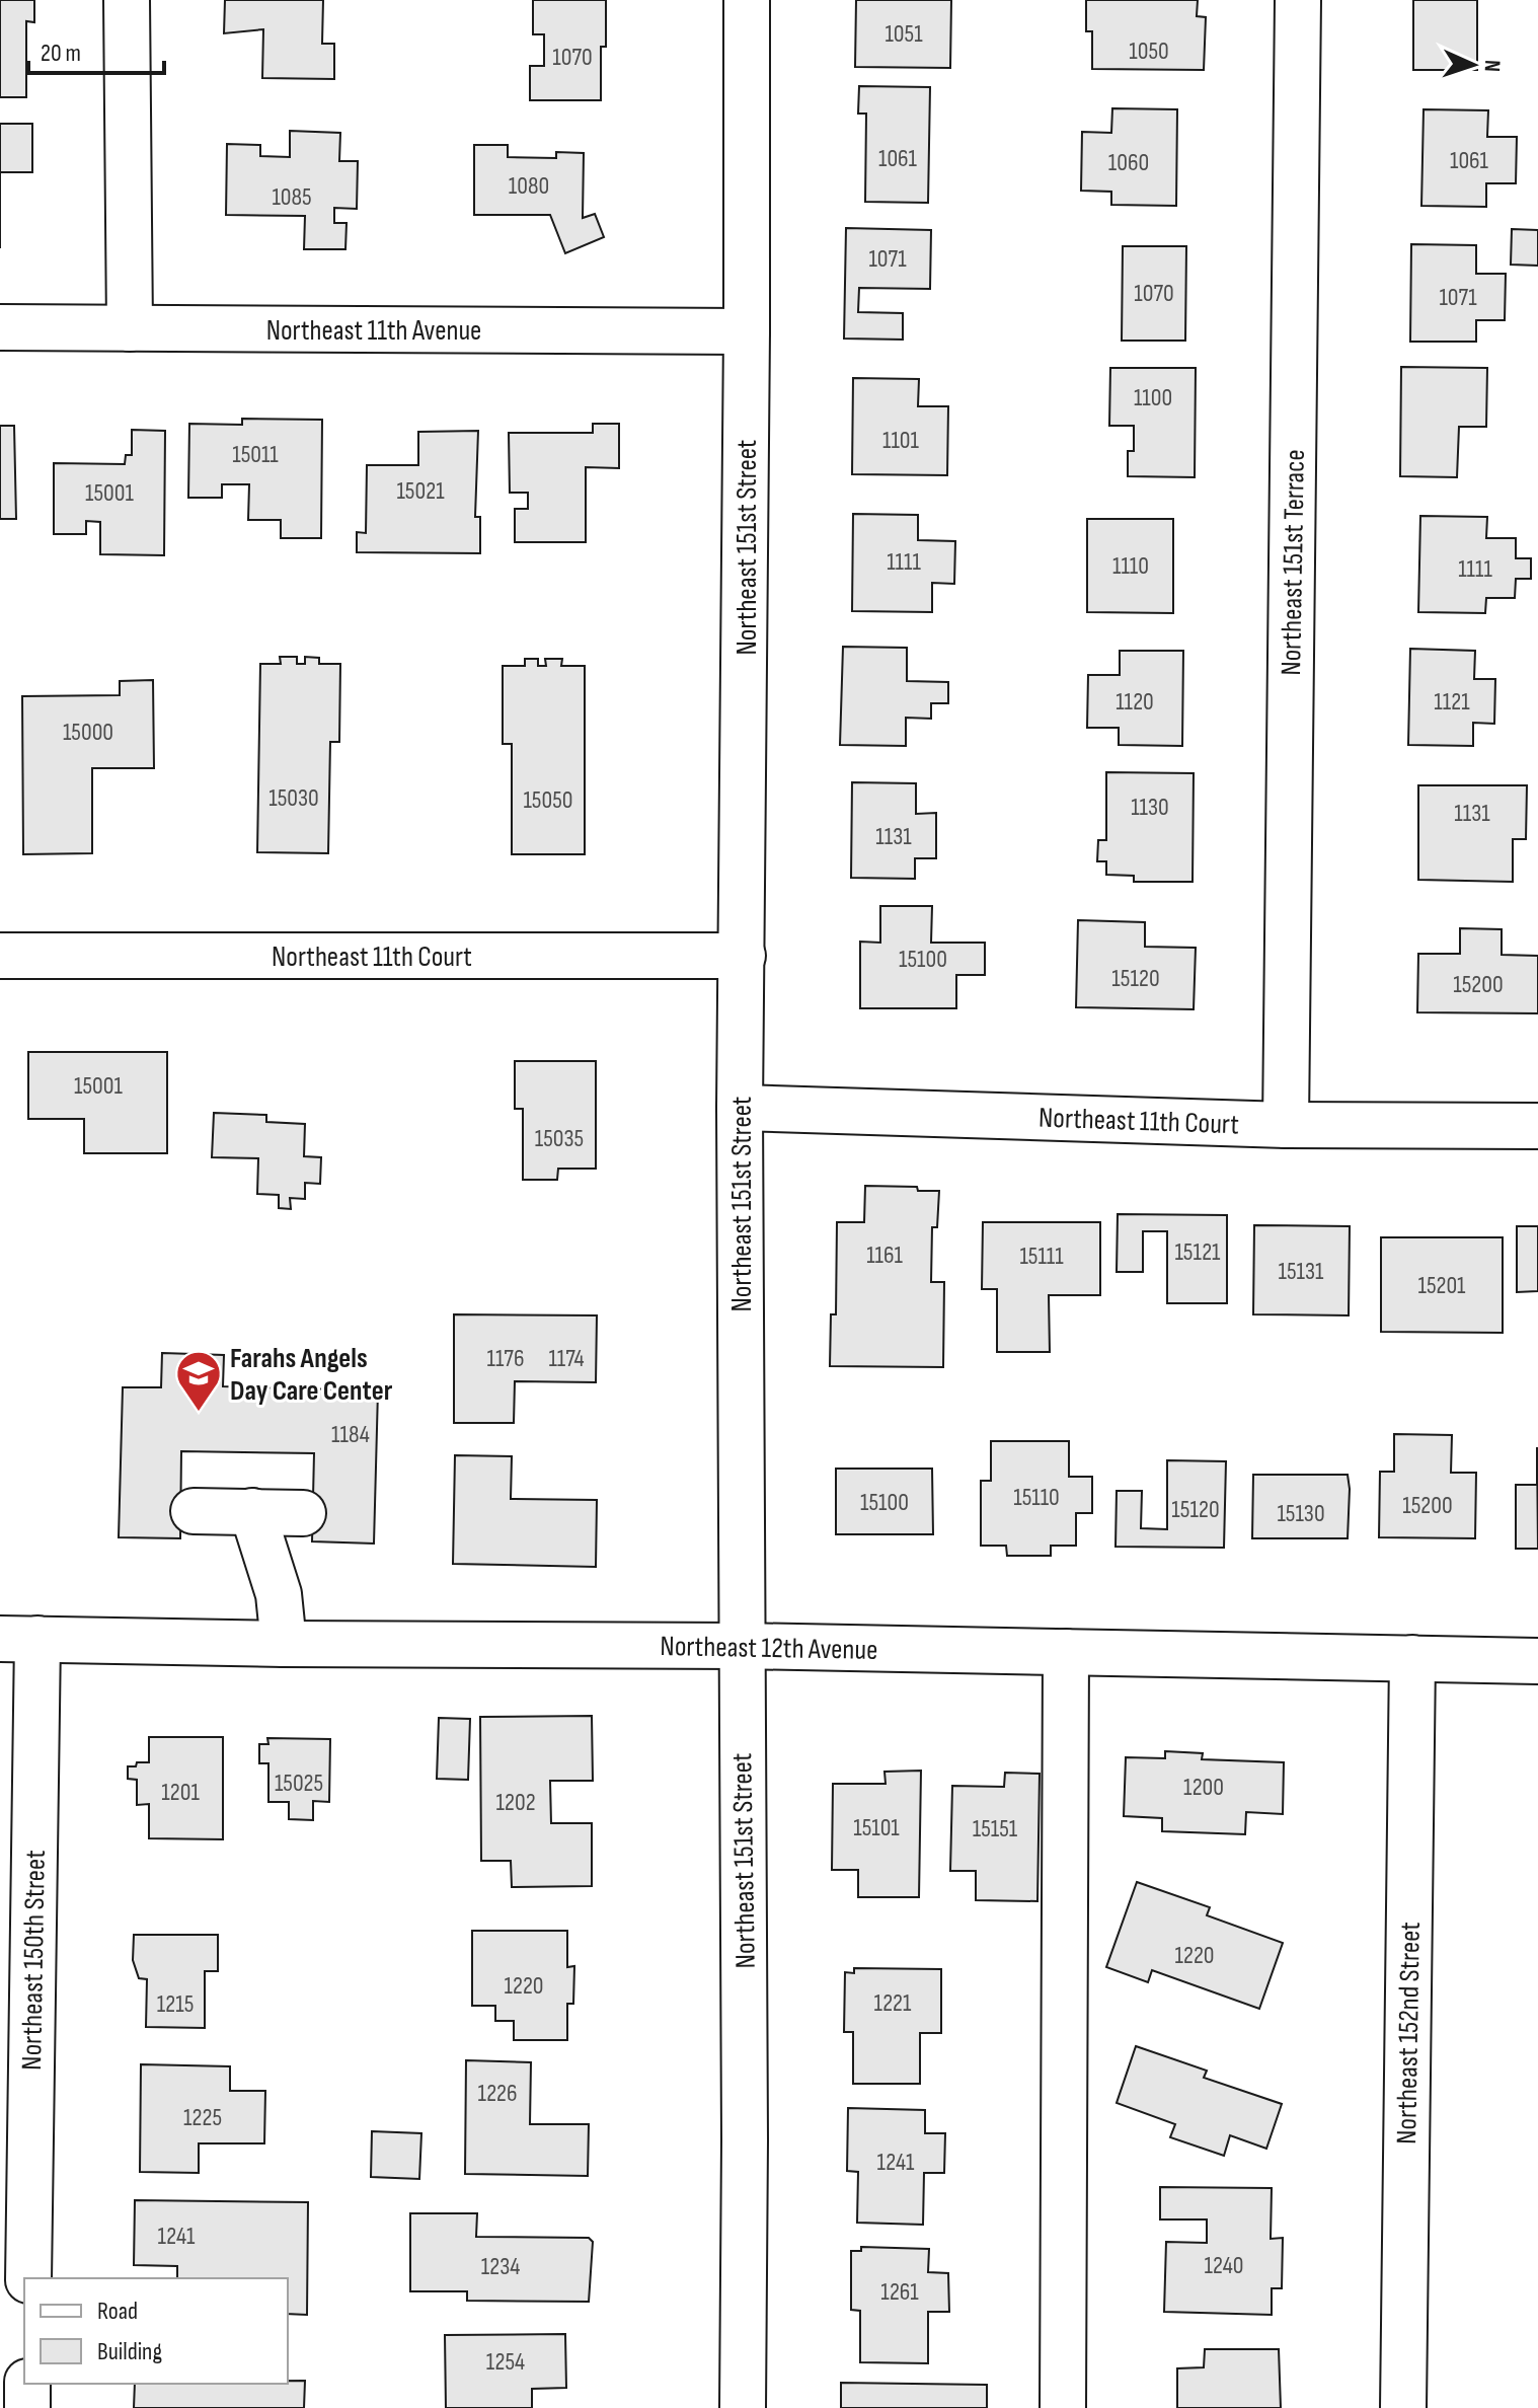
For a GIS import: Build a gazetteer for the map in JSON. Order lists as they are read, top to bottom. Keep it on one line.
{"streets":{"street":["Northeast 11th Avenue","Northeast 151st Street","Northeast 151st Terrace","Northeast 11th Court","Northeast 12th Avenue","Northeast 150th Street","Northeast 152nd Street"]},"crossings":[["Northeast 11th Avenue","Northeast 151st Street"],["Northeast 151st Street","Northeast 11th Court"],["Northeast 151st Street","Northeast 12th Avenue"],["Northeast 151st Terrace","Northeast 11th Court"],["Northeast 12th Avenue","Northeast 150th Street"],["Northeast 12th Avenue","Northeast 152nd Street"]],"places":{"school or university":["Farahs Angels Day Care Center"]},"house_numbers":["1051","1050","1070","1061","1061","1060","1080","1085","1071","1070","1071","1100","1101","15011","15021","15001","1111","1110","1111","1120","1121","15000","15030","15050","1130","1131","1131","15100","15120","15200","15001","15035","15121","1161","15111","15131","15201","1176","1174","1184","15110","15100","15200","15120","15130","15025","1200","1201","1202","15101","15151","1220","1220","1221","1215","1226","1225","1241","1241","1240","1234","1261","1254"],"legend":["Road","Building"],"scale_bar":"20 m","north":"right"}
